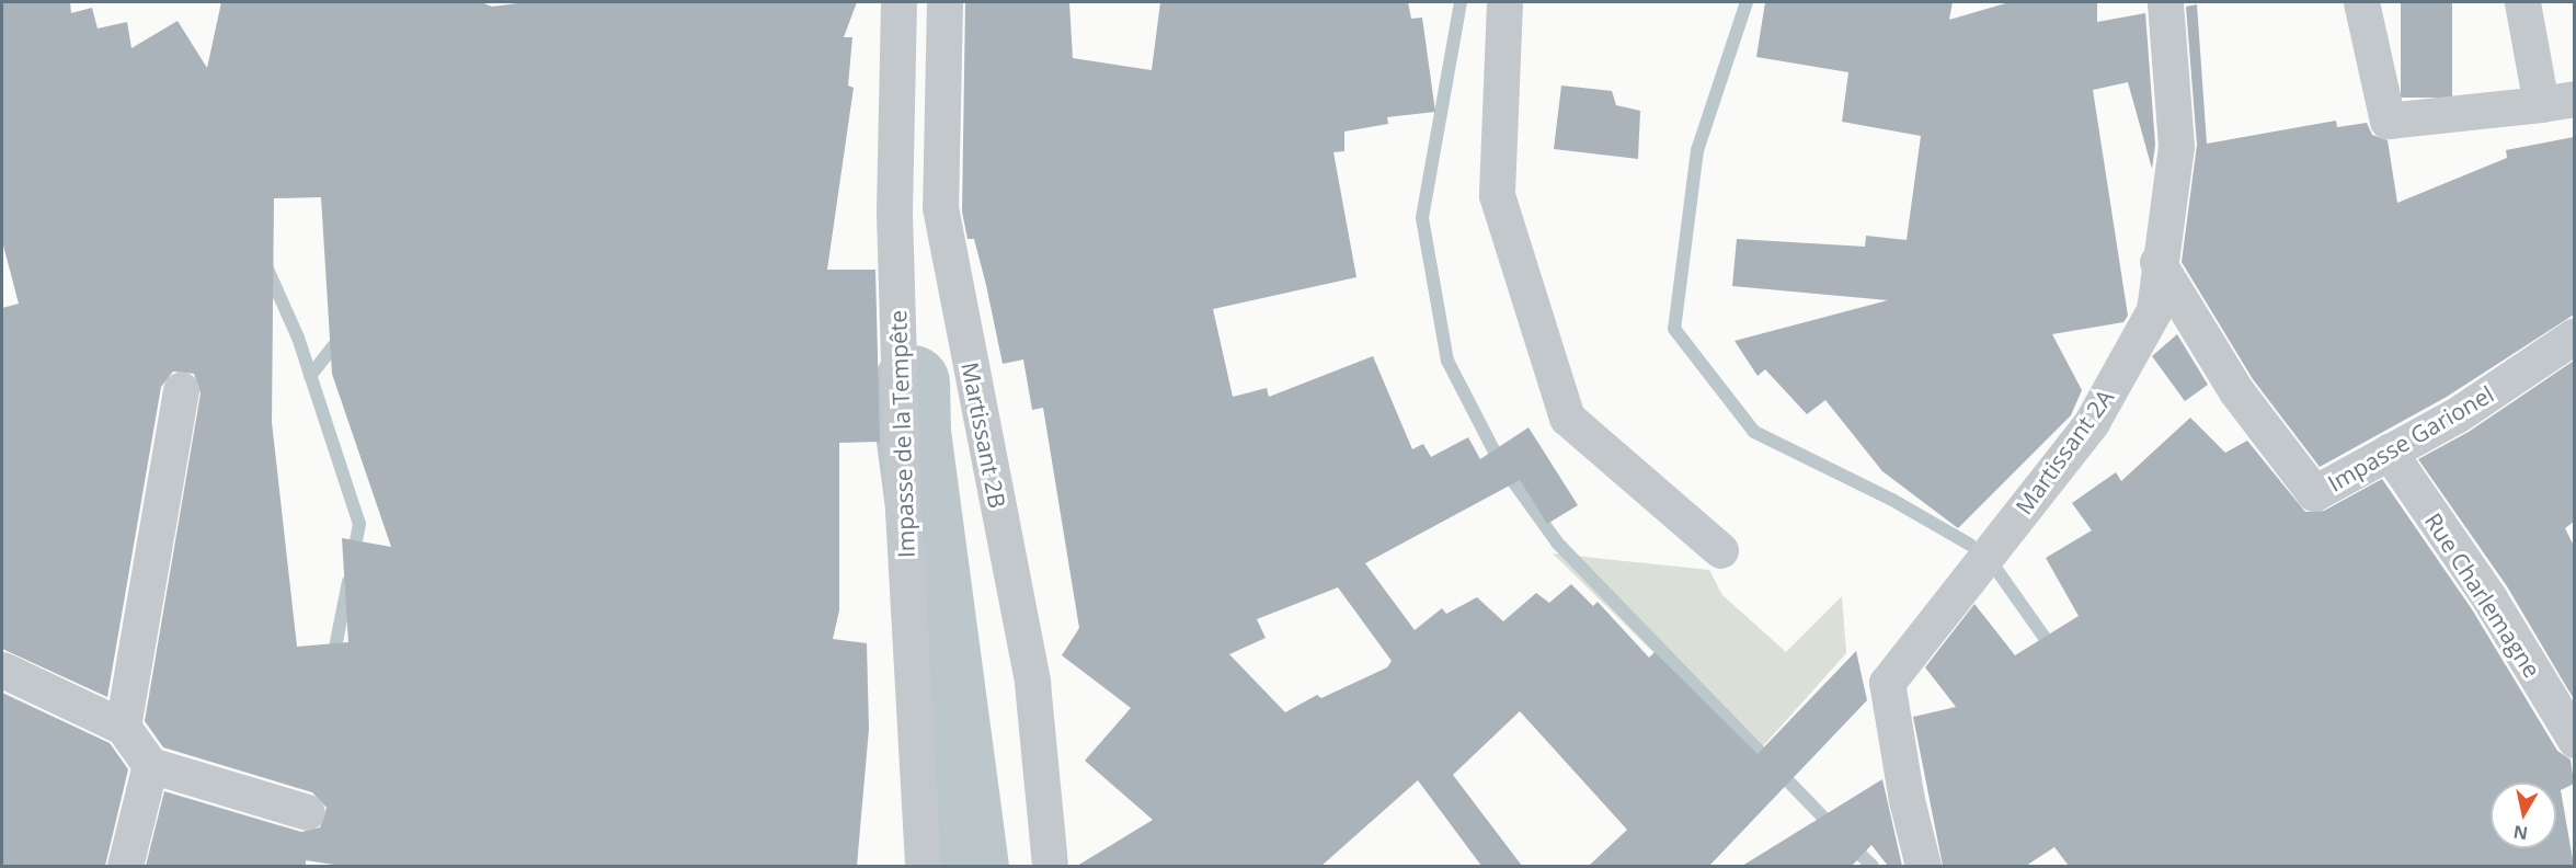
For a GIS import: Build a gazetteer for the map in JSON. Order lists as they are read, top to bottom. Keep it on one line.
{"streets":{"street":["Impasse de la Tempête","Martissant 2B","Impasse Garionel","Martissant 2A","Rue Charlemagne"]},"crossings":[["Impasse Garionel","Martissant 2A"],["Impasse Garionel","Rue Charlemagne"]],"north":"bottom"}
